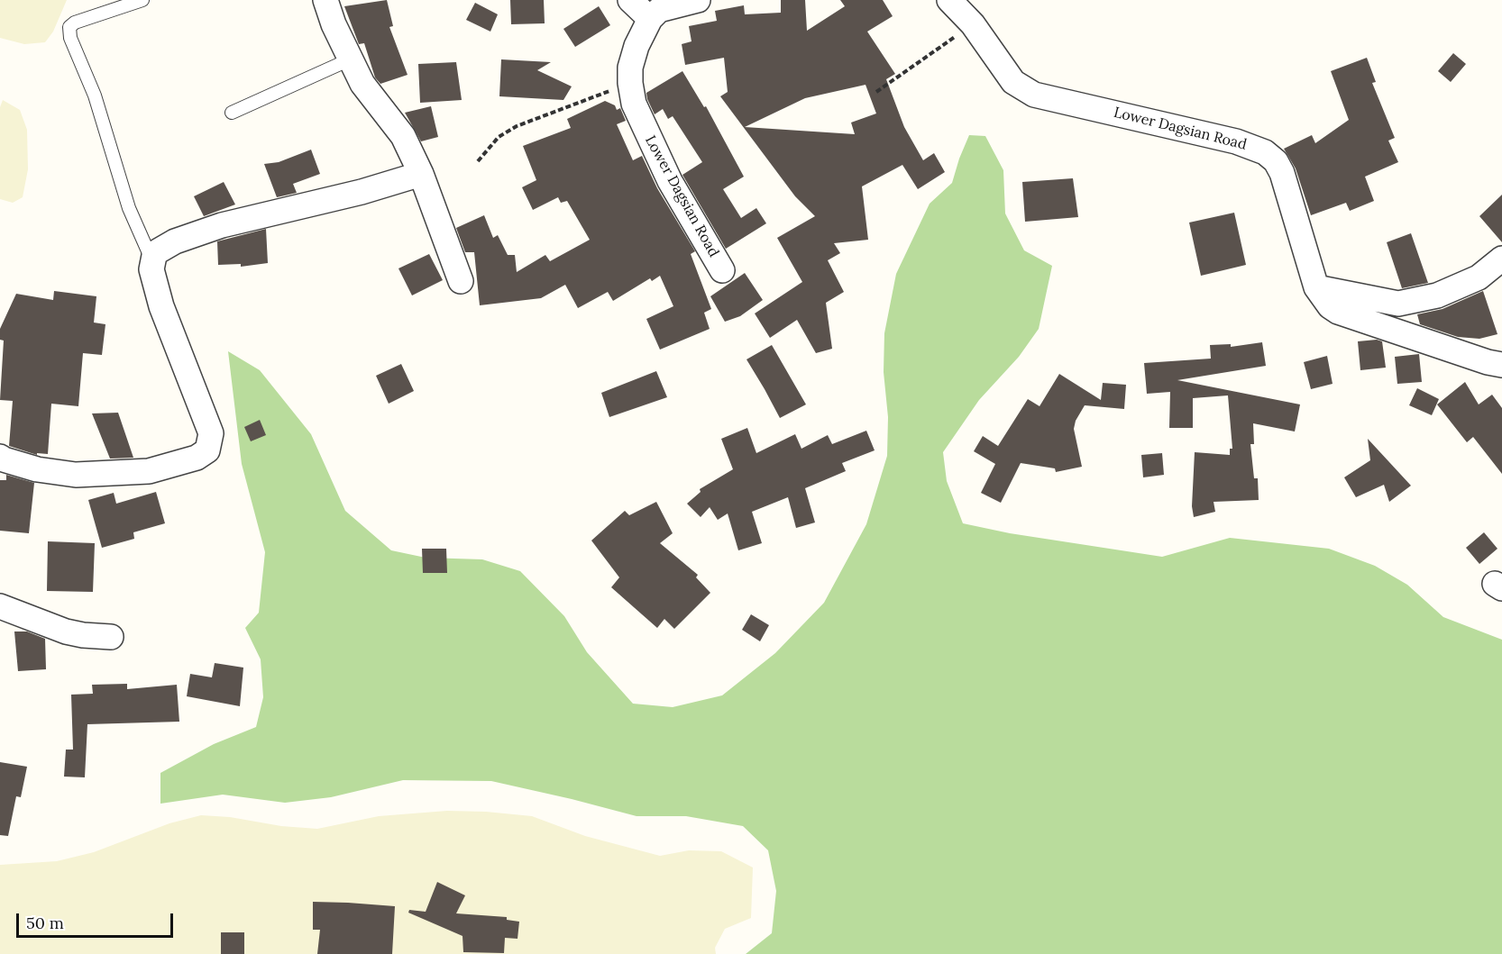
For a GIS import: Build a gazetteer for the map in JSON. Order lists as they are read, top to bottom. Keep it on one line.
{"streets":{"street":["Lower Dagsian Road"]},"scale_bar":"50 m"}
